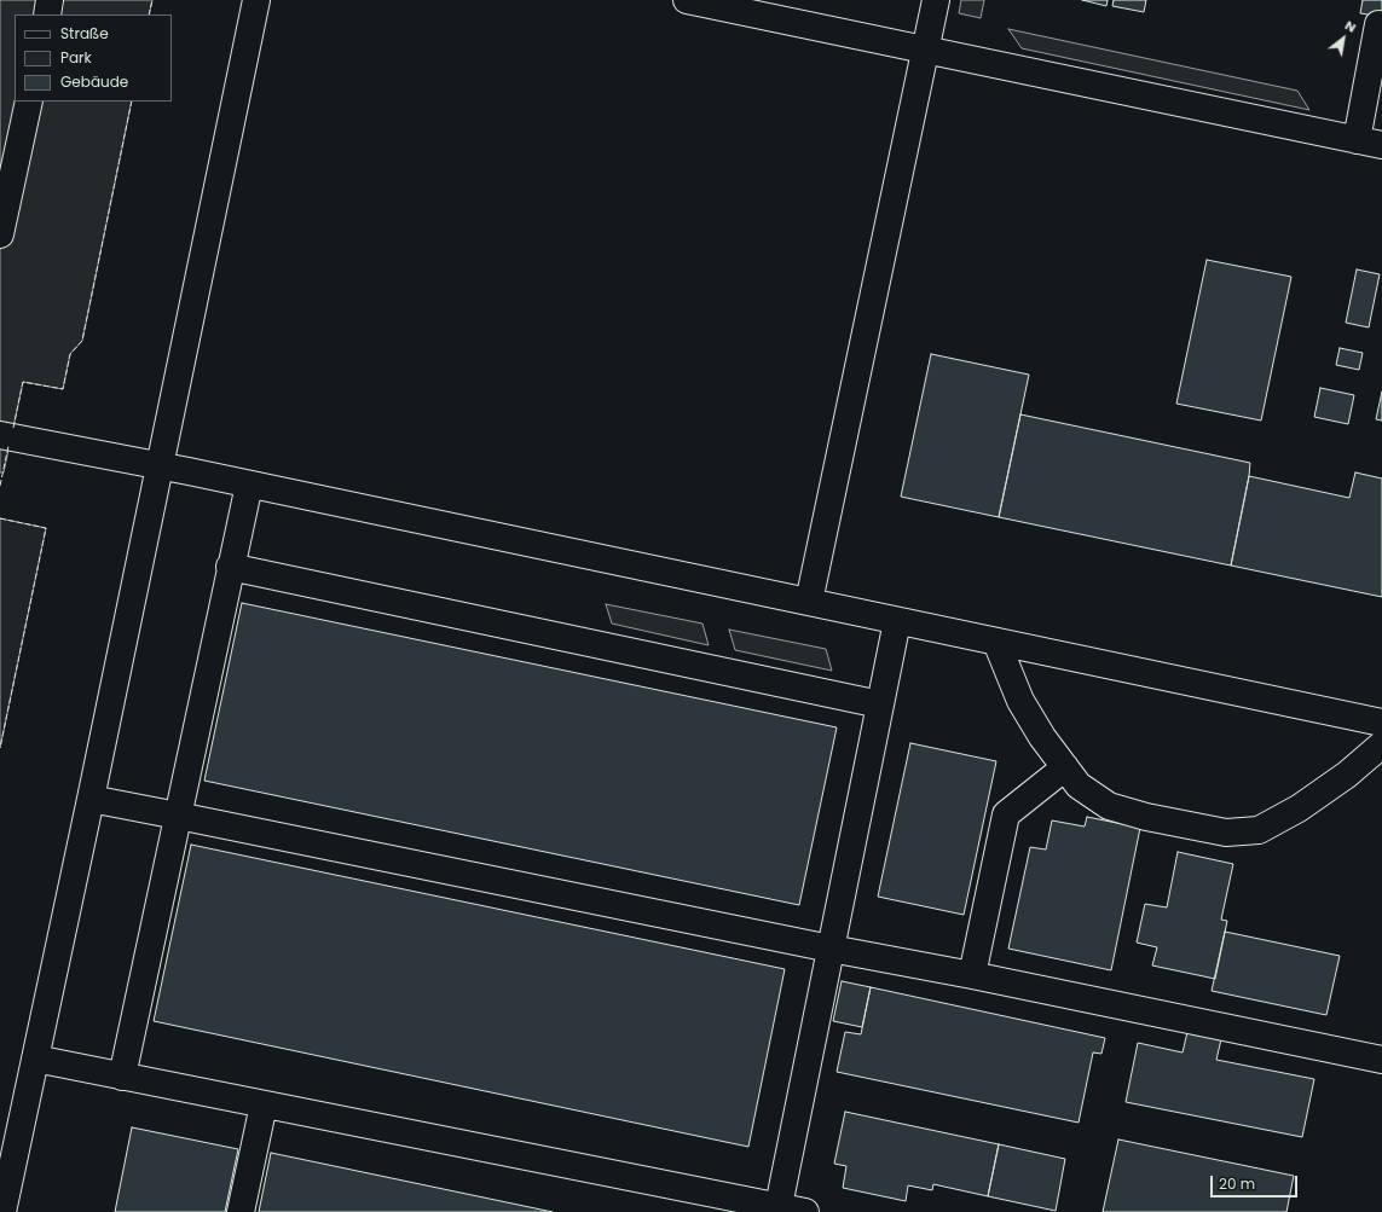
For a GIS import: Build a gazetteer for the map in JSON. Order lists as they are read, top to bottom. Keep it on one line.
{"legend":["Straße","Park","Gebäude"],"scale_bar":"20 m","north":"top right"}
